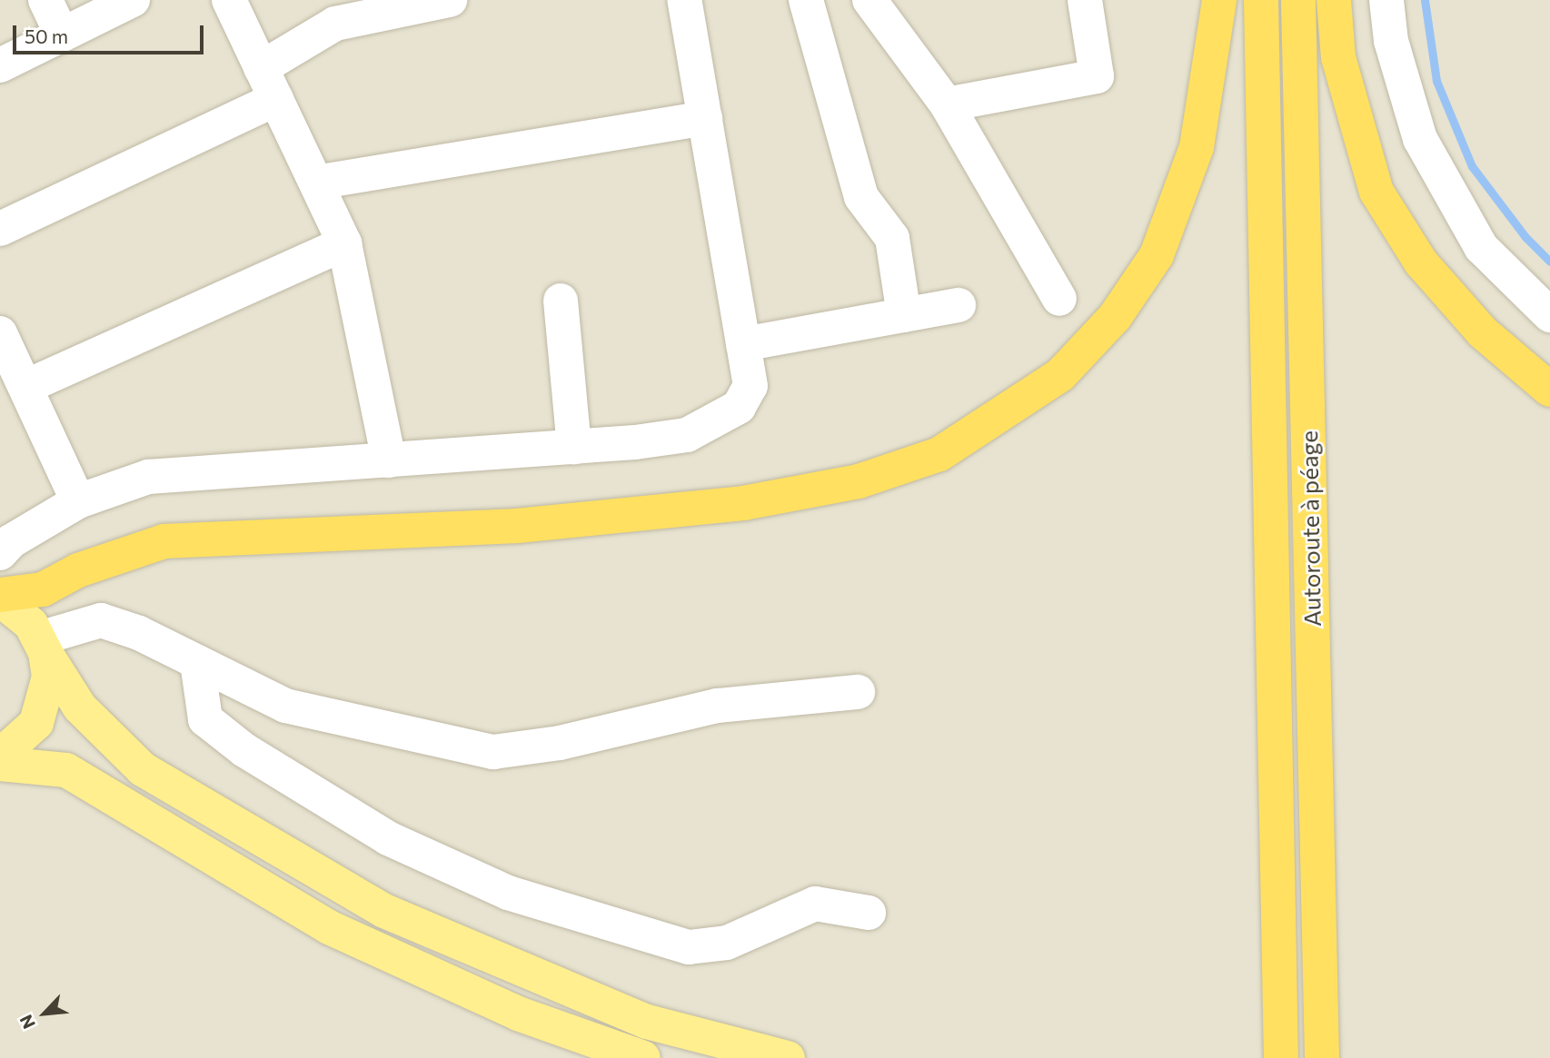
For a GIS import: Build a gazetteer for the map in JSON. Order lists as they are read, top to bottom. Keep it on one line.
{"streets":{"highway":["Autoroute à péage"]},"scale_bar":"50 m","north":"bottom left"}
